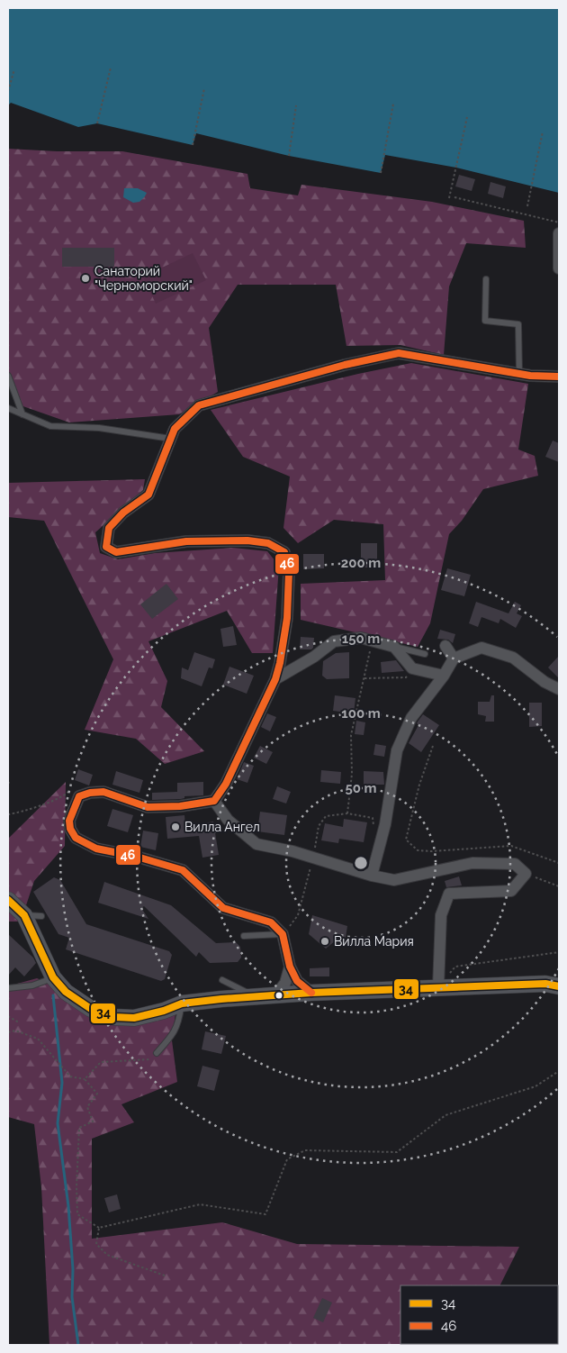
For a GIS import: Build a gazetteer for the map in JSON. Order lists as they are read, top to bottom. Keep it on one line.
{"places":["Санаторий \"Черноморский\"","Вилла Ангел","Вилла Мария"],"lines":["transit line 46","transit line 34"],"legend":["34","46"],"rings":["200 m","150 m","100 m","50 m"]}
